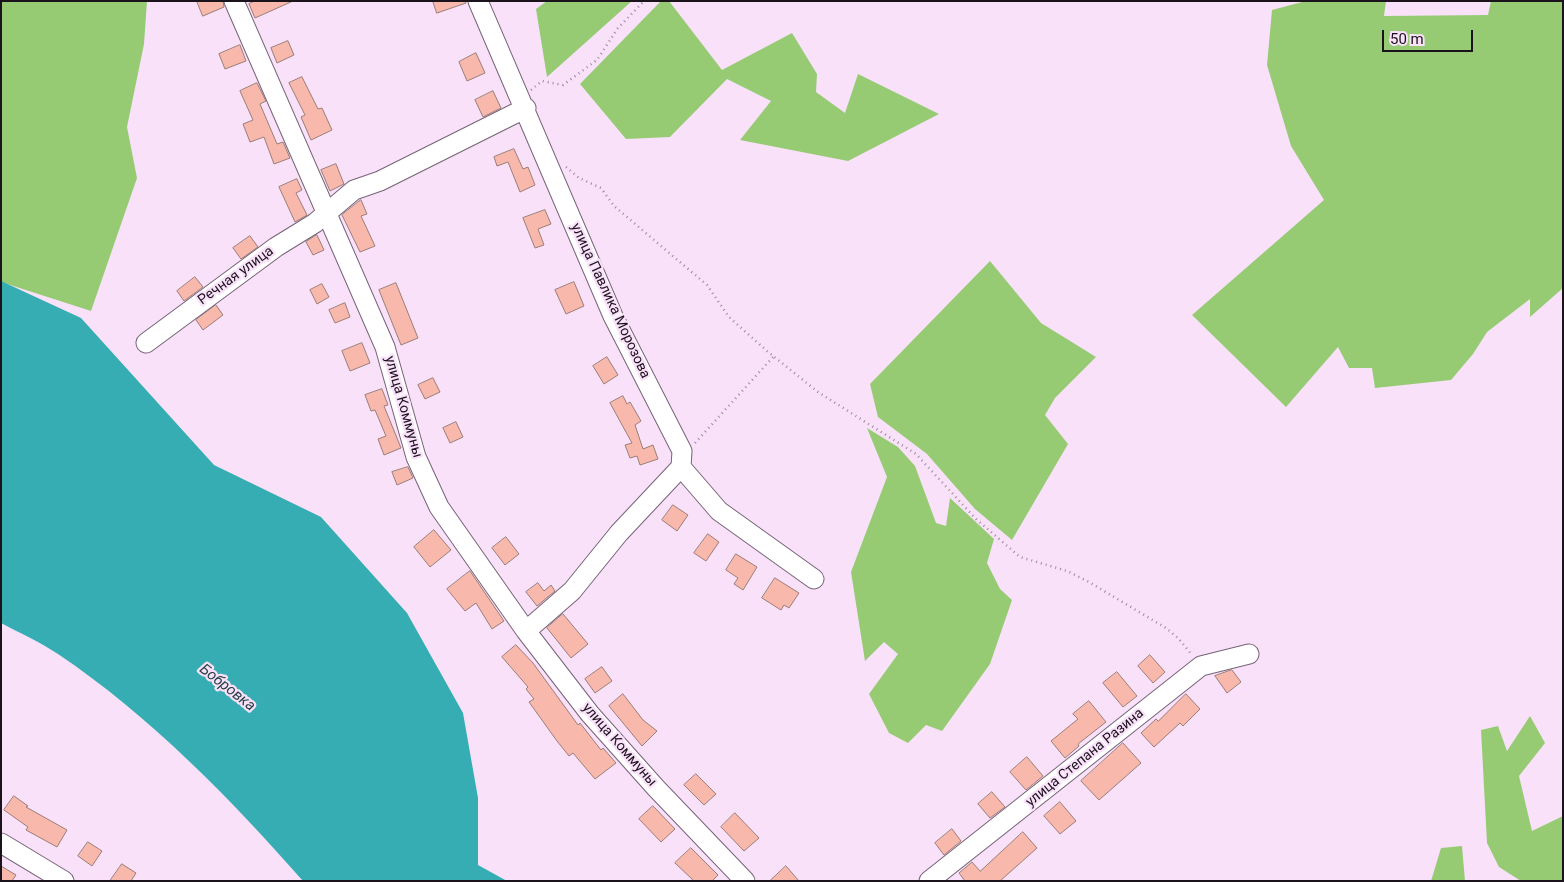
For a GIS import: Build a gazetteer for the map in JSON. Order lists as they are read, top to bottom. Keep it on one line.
{"streets":{"street":["Речная улица","улица Павлика Морозова","улица Коммуны","улица Степана Разина"]},"crossings":[["Речная улица","улица Павлика Морозова"],["Речная улица","улица Коммуны"]],"water":["Бобровка"],"scale_bar":"50 m"}
